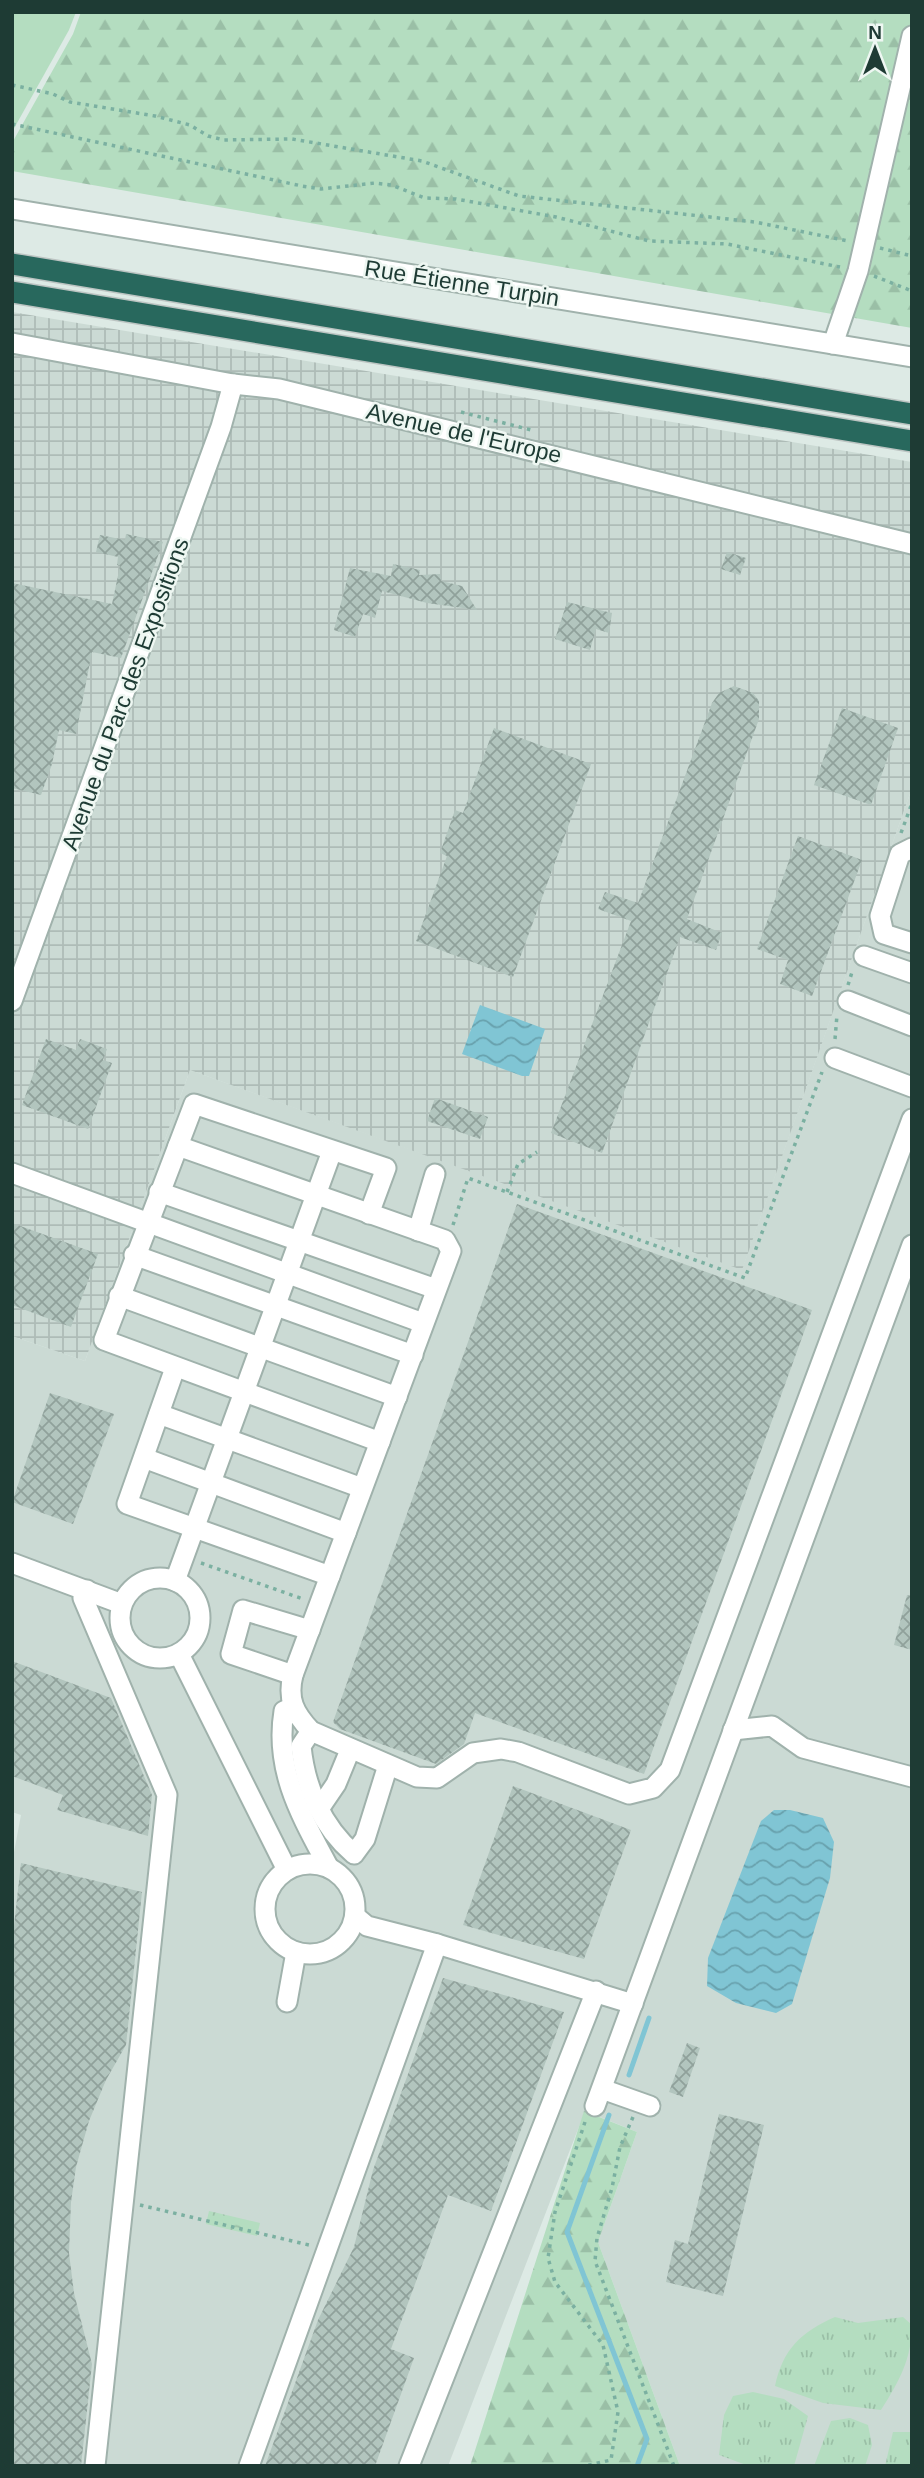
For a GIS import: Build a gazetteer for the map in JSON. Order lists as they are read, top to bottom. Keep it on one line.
{"streets":{"street":["Rue Étienne Turpin","Avenue de l'Europe","Avenue du Parc des Expositions"]},"crossings":[["Avenue de l'Europe","Avenue du Parc des Expositions"]],"north":"top"}
